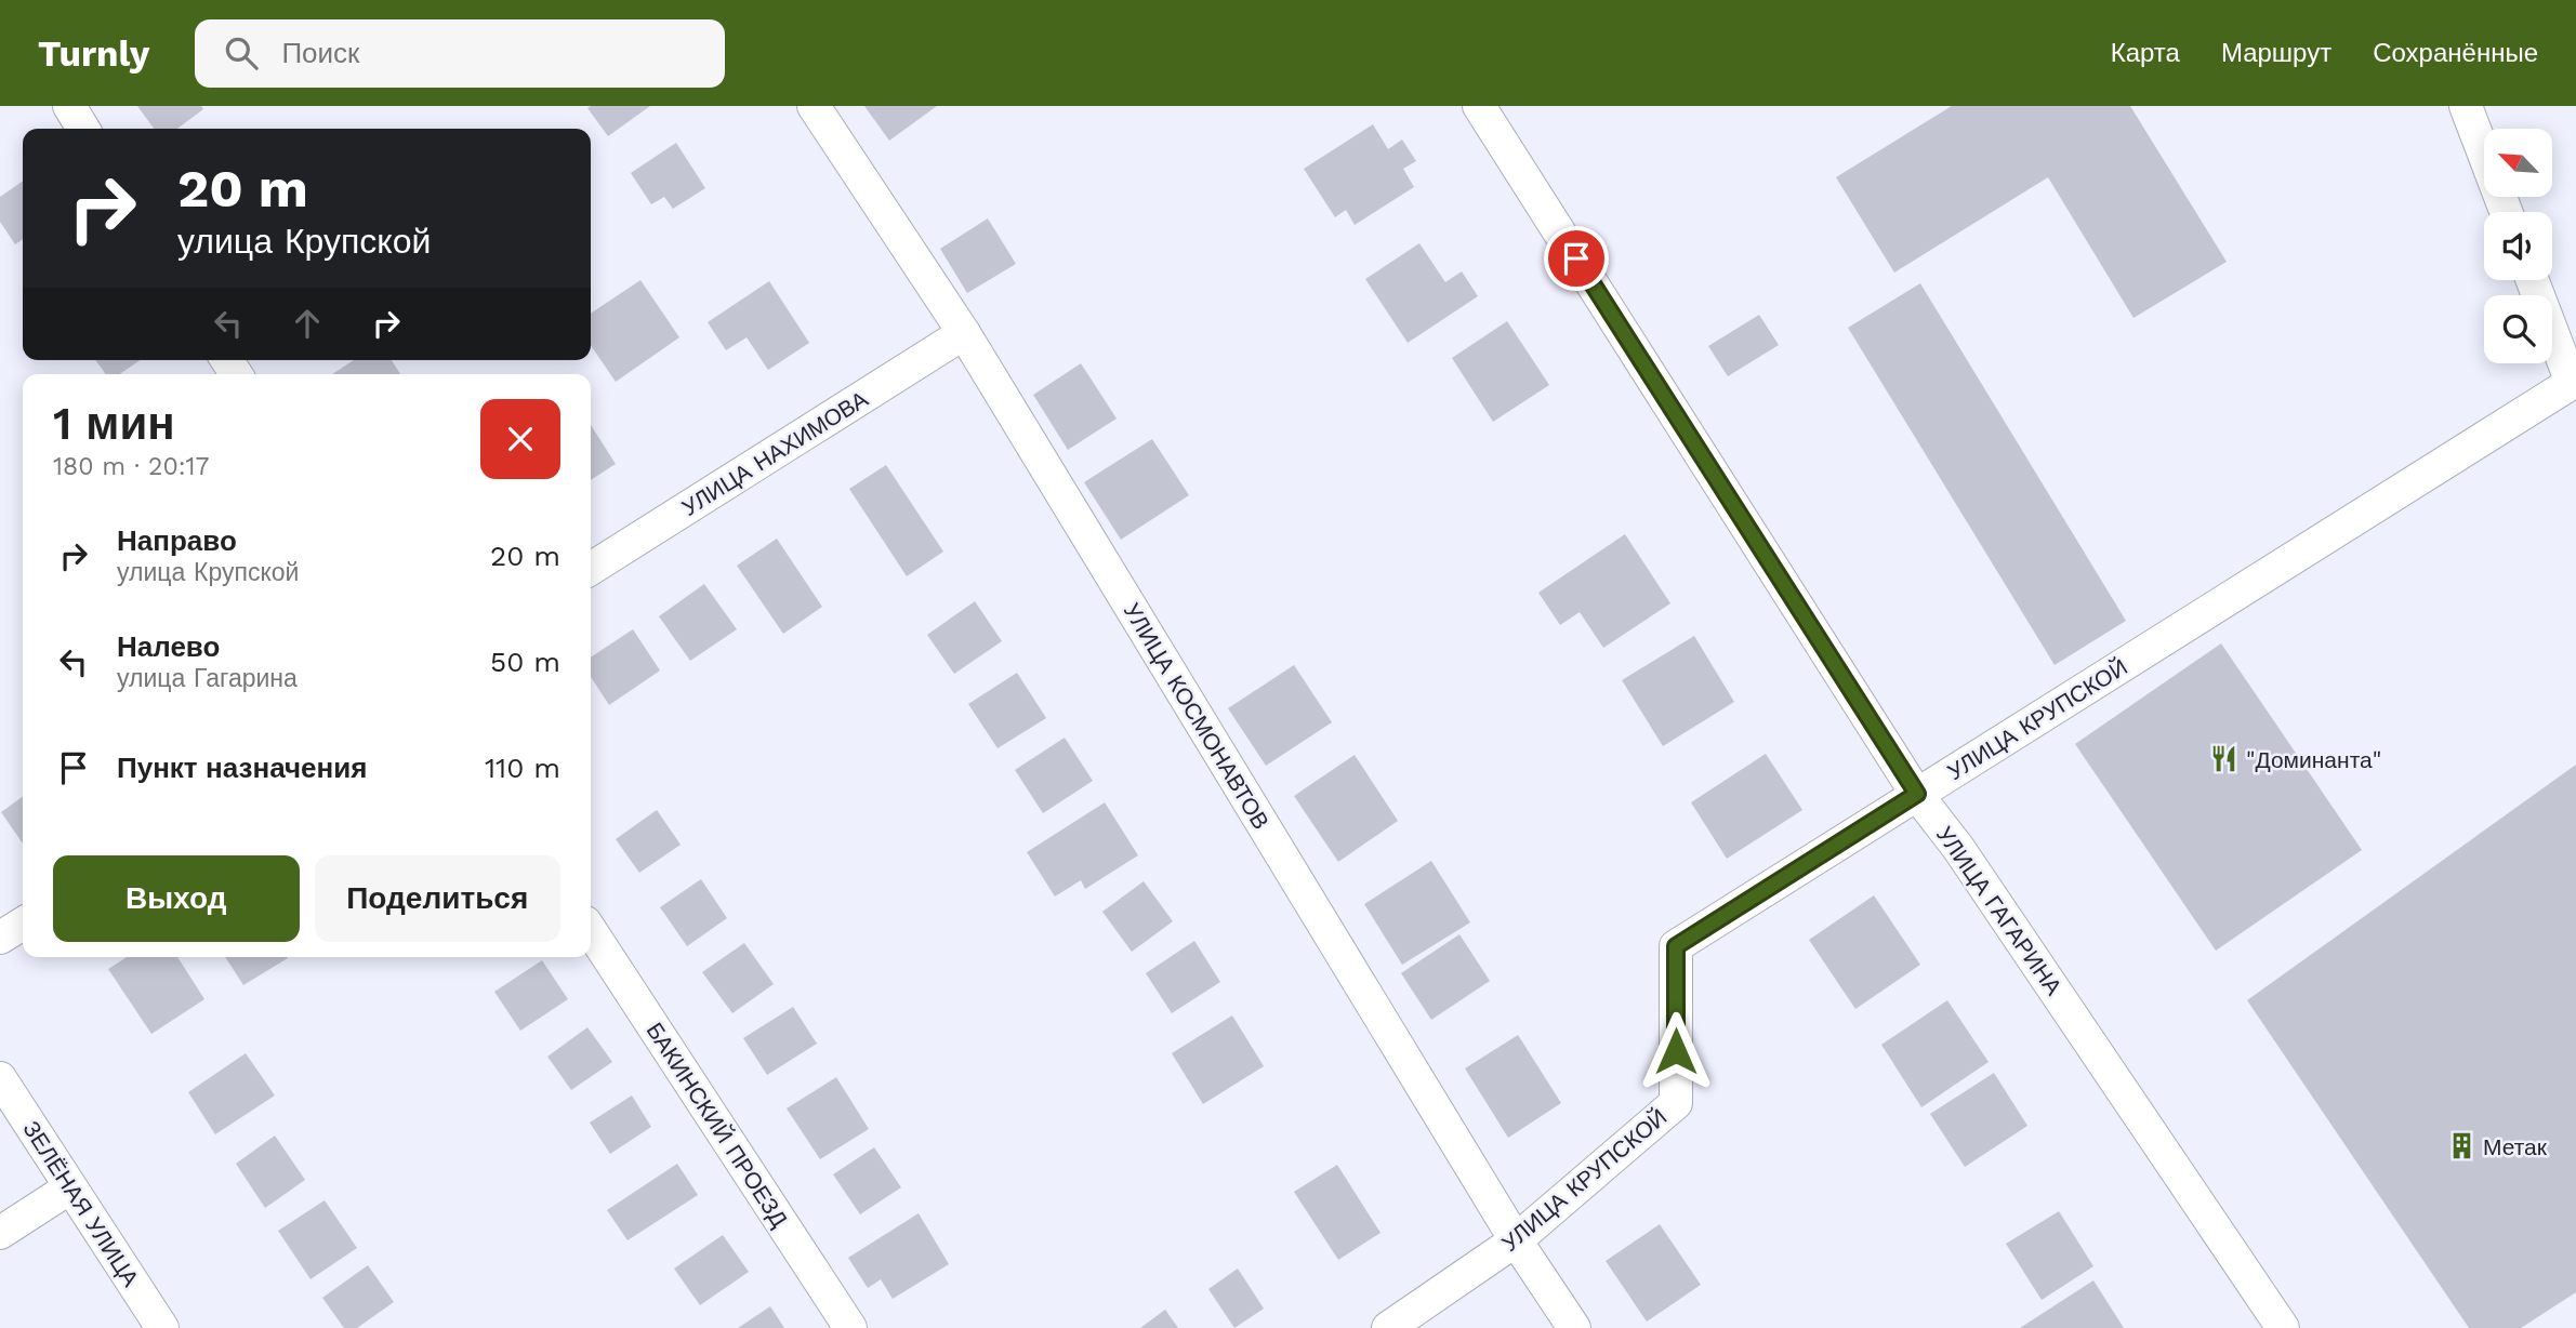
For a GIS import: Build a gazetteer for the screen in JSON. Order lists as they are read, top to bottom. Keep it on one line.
{"streets":{"street":["УЛИЦА НАХИМОВА","УЛИЦА КОСМОНАВТОВ","УЛИЦА КРУПСКОЙ","УЛИЦА ГАГАРИНА","БАКИНСКИЙ ПРОЕЗД","ЗЕЛЁНАЯ УЛИЦА"]},"crossings":[["УЛИЦА НАХИМОВА","УЛИЦА КОСМОНАВТОВ"],["УЛИЦА КОСМОНАВТОВ","УЛИЦА КРУПСКОЙ"],["УЛИЦА КРУПСКОЙ","УЛИЦА ГАГАРИНА"]],"places":{"restaurant":["\"Доминанта\""],"building":["Метак"]},"north":"top left","page":{"header":"Turnly","search":"Поиск","nav":["Карта","Маршрут","Сохранённые"],"turn":["20 m","улица Крупской"],"heading":["1 мин","180 m · 20:17"],"list":[{"name":"Направо","note":"улица Крупской","value":"20 m"},{"name":"Налево","note":"улица Гагарина","value":"50 m"},{"name":"Пункт назначения","value":"110 m"}],"buttons":["Выход","Поделиться"]}}
